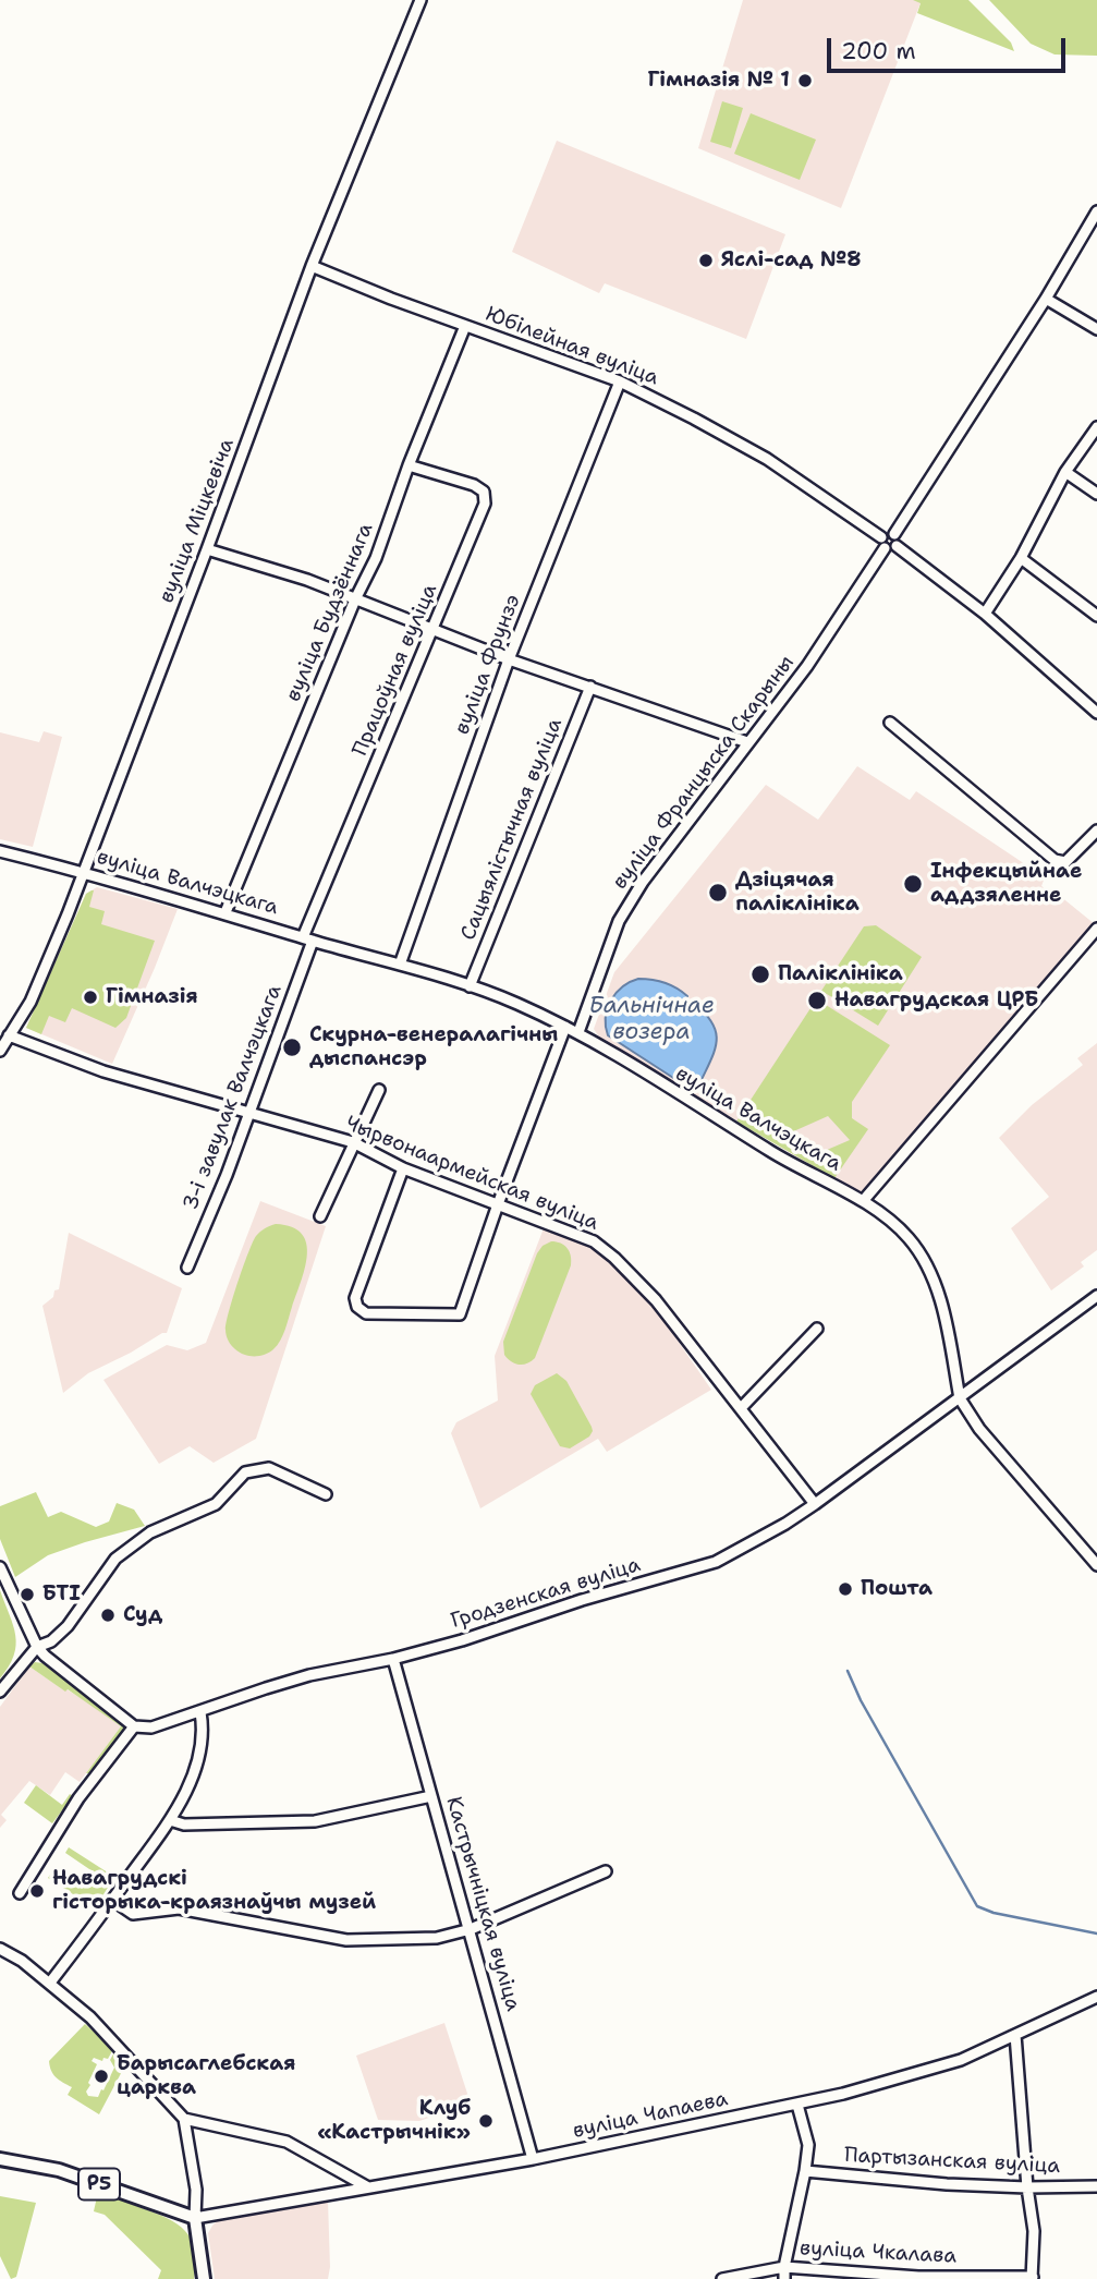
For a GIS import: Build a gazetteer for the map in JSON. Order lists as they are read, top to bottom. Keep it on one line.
{"streets":{"main road":["Р5"],"street":["Юбілейная вуліца","вуліца Міцкевіча","вуліца Будзённага","вуліца Фрунзэ","Працоўная вуліца","вуліца Францыска Скарыны","Сацыялістычная вуліца","вуліца Валчэцкага","3-і завулак Валчэцкага","Чырвонаармейская вуліца","Гродзенская вуліца","Кастрычніцкая вуліца","вуліца Чапаева","Партызанская вуліца","вуліца Чкалава"]},"crossings":[["Юбілейная вуліца","вуліца Міцкевіча"],["Юбілейная вуліца","вуліца Будзённага"],["Юбілейная вуліца","вуліца Фрунзэ"],["Юбілейная вуліца","вуліца Францыска Скарыны"],["вуліца Міцкевіча","вуліца Валчэцкага"],["вуліца Міцкевіча","Чырвонаармейская вуліца"],["вуліца Будзённага","Працоўная вуліца"],["вуліца Будзённага","вуліца Валчэцкага"],["вуліца Фрунзэ","вуліца Валчэцкага"],["Працоўная вуліца","вуліца Валчэцкага"],["Працоўная вуліца","3-і завулак Валчэцкага"],["вуліца Францыска Скарыны","вуліца Валчэцкага"],["Сацыялістычная вуліца","вуліца Валчэцкага"],["вуліца Валчэцкага","3-і завулак Валчэцкага"],["вуліца Валчэцкага","Гродзенская вуліца"],["3-і завулак Валчэцкага","Чырвонаармейская вуліца"],["Чырвонаармейская вуліца","Гродзенская вуліца"],["Гродзенская вуліца","Кастрычніцкая вуліца"],["Кастрычніцкая вуліца","вуліца Чапаева"],["вуліца Чапаева","Р5"]],"water":["Бальнічнае возера"],"places":["Гімназія № 1","Яслі-сад №8","Інфекцыйнае аддзяленне","Дзіцячая паліклініка","Паліклініка","Гімназія","Навагрудская ЦРБ","Скурна-венералагічны дыспансэр","Пошта","БТІ","Суд","Навагрудскі гісторыка-краязнаўчы музей","Барысаглебская царква","Клуб «Кастрычнік»"],"scale_bar":"200 m"}
